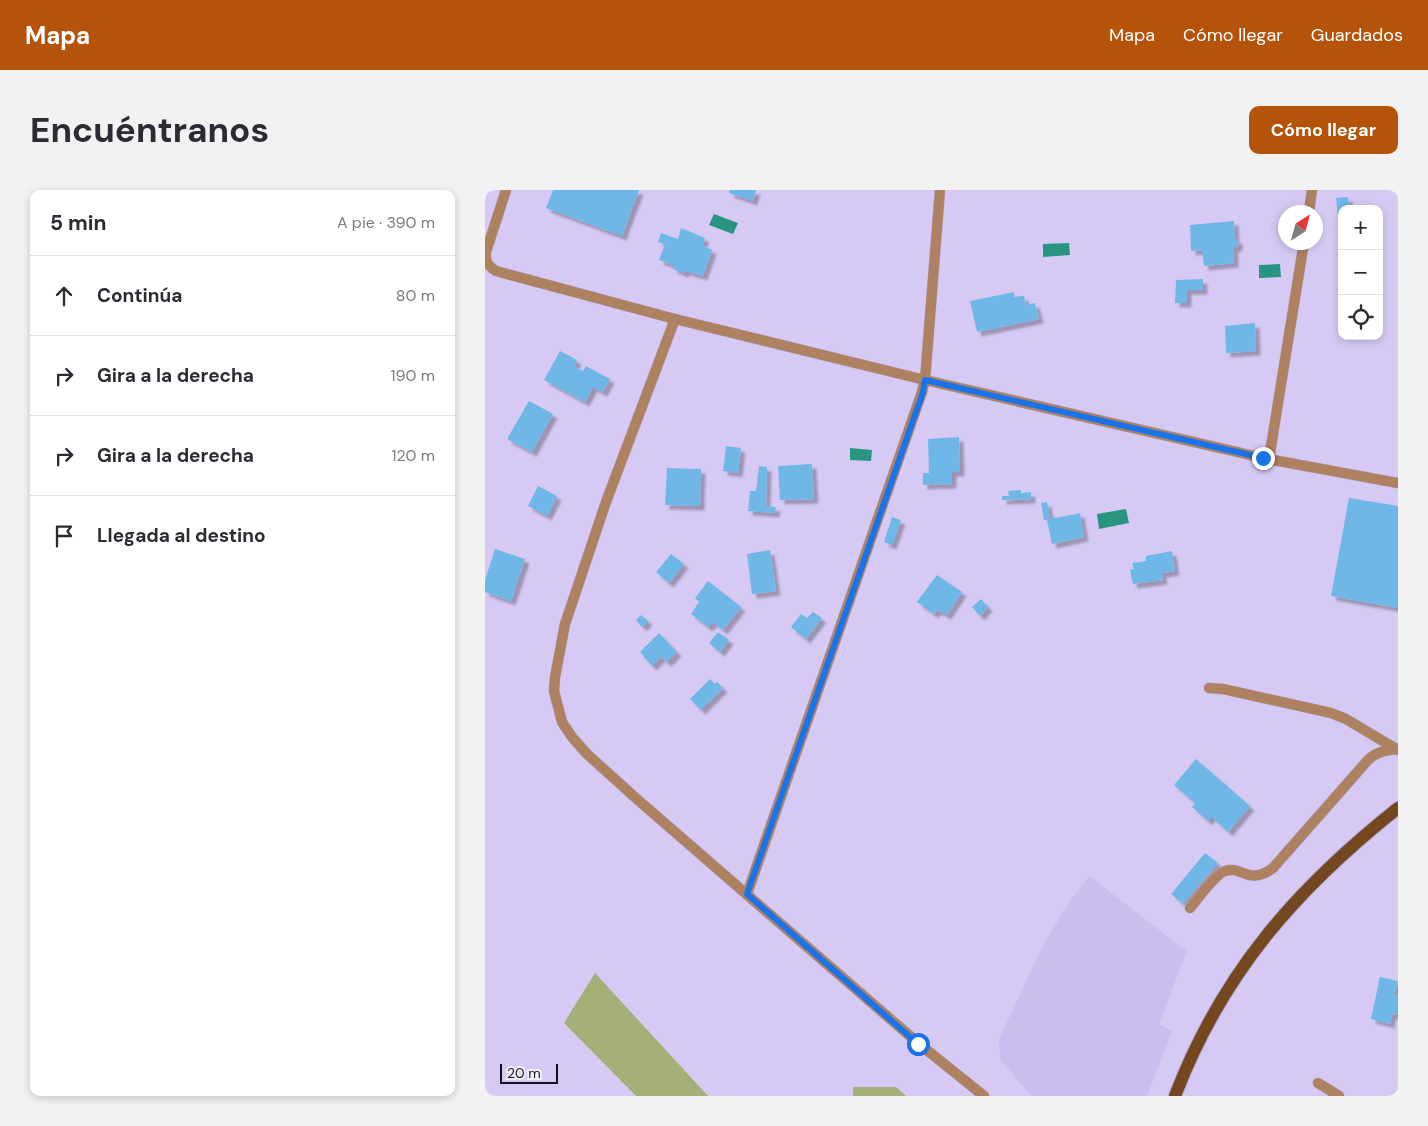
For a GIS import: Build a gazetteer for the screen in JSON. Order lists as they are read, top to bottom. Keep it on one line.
{"scale_bar":"20 m","north":"top right","page":{"header":"Mapa","nav":["Mapa","Cómo llegar","Guardados"],"buttons":"Cómo llegar","title":"Encuéntranos","heading":["5 min","A pie · 390 m"],"map_buttons":["+","−"],"list":[["Continúa","80 m"],["Gira a la derecha","190 m"],["Gira a la derecha","120 m"],"Llegada al destino"],"scale":"20 m"}}
